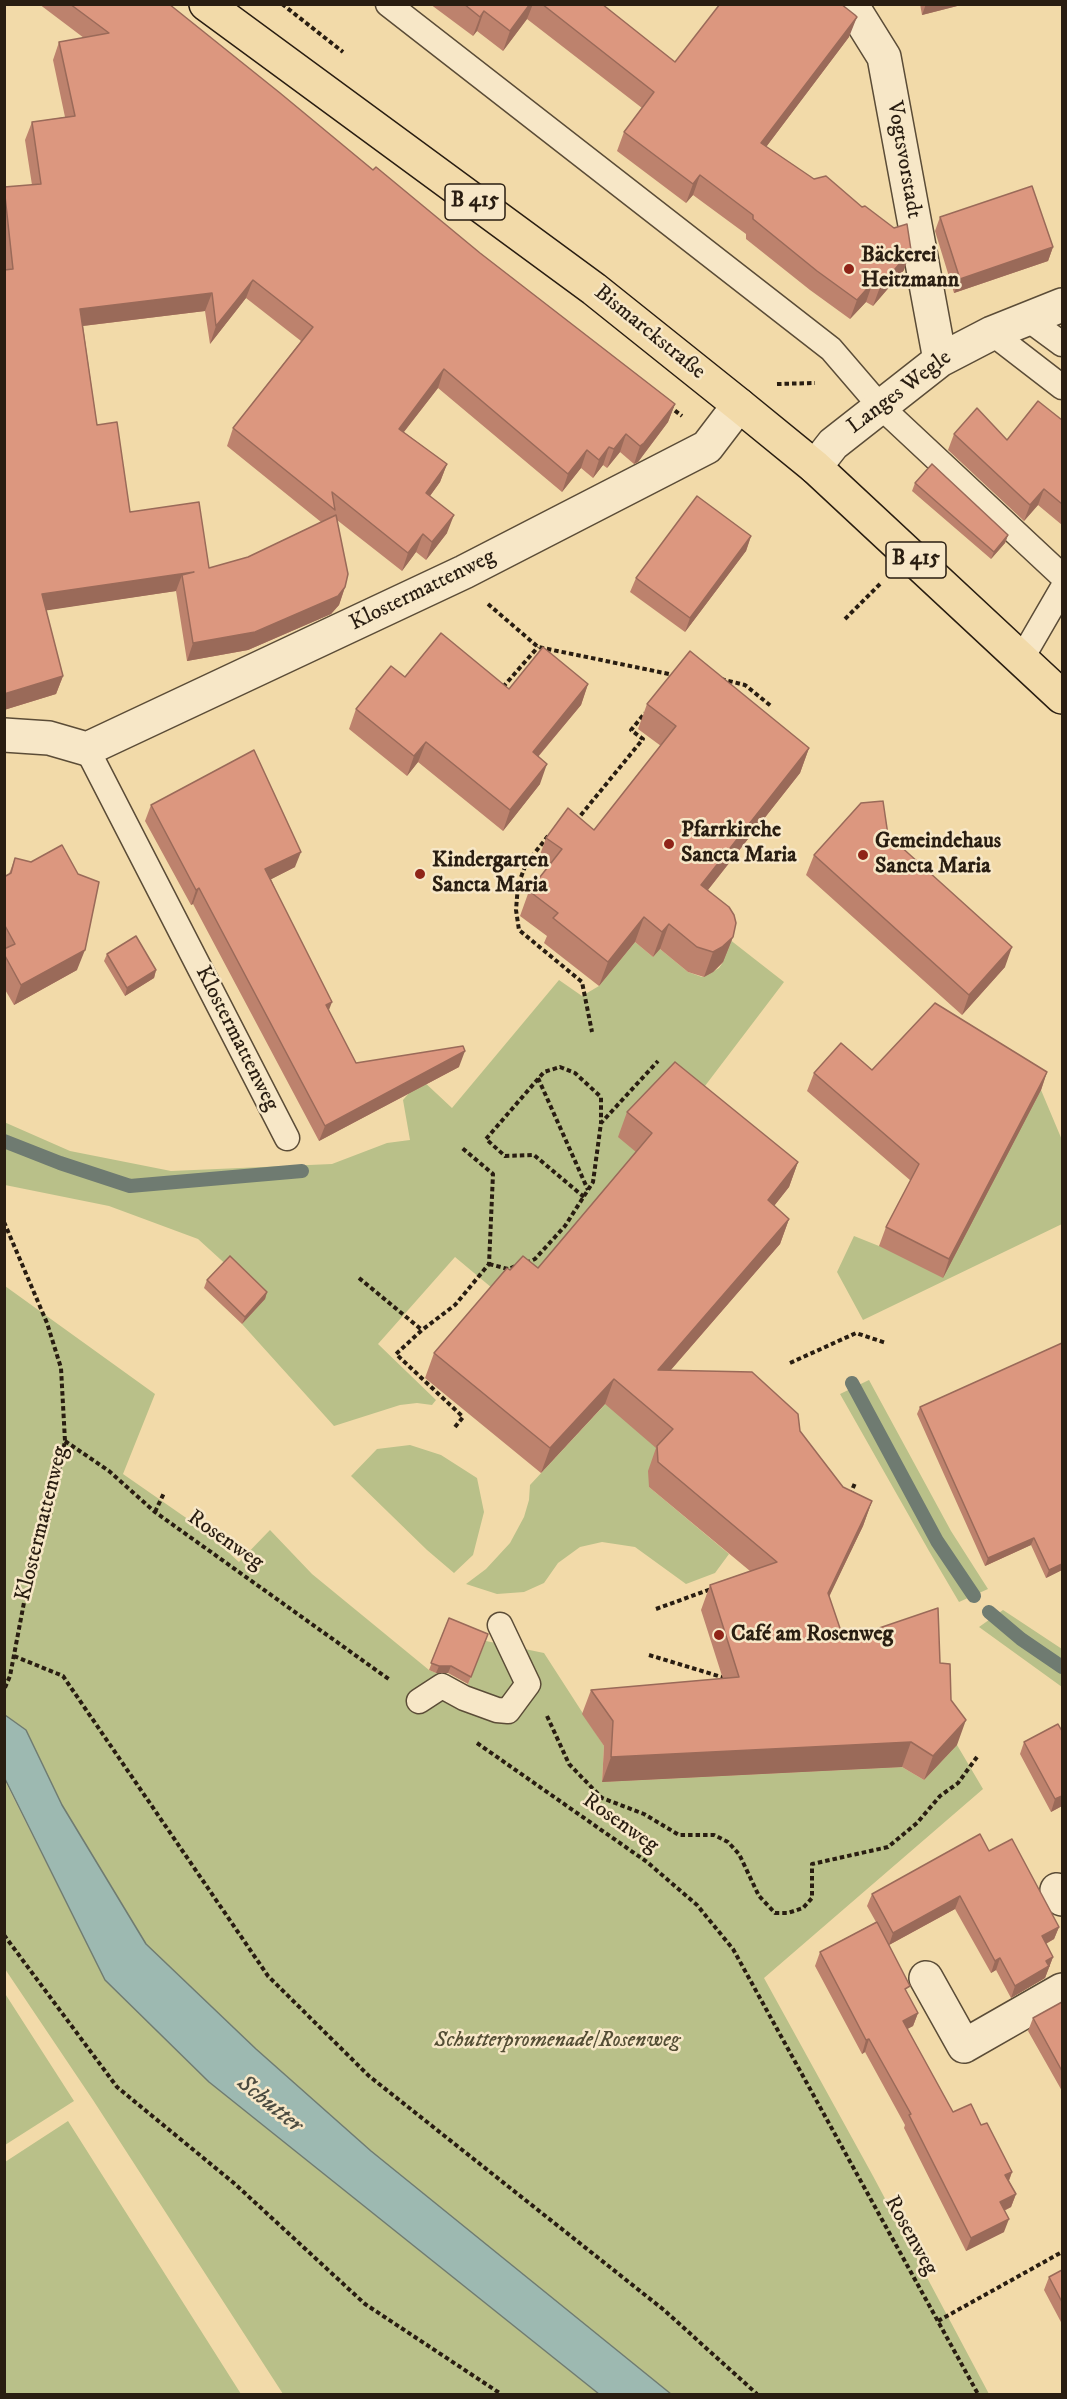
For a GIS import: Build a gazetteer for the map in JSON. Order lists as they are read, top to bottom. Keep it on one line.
{"streets":{"main road":["B 415","Bismarckstraße"],"street":["Vogtsvorstadt","Langes Wegle","Klostermattenweg"],"path":["Rosenweg"]},"crossings":[["Vogtsvorstadt","Langes Wegle"],["Bismarckstraße","Langes Wegle"],["Bismarckstraße","Klostermattenweg"],["Klostermattenweg","Rosenweg"]],"water":["Schutter"],"parks":["Schutterpromenade/Rosenweg"],"places":["Bäckerei Heitzmann","Pfarrkirche Sancta Maria","Gemeindehaus Sancta Maria","Kindergarten Sancta Maria","Café am Rosenweg"]}
